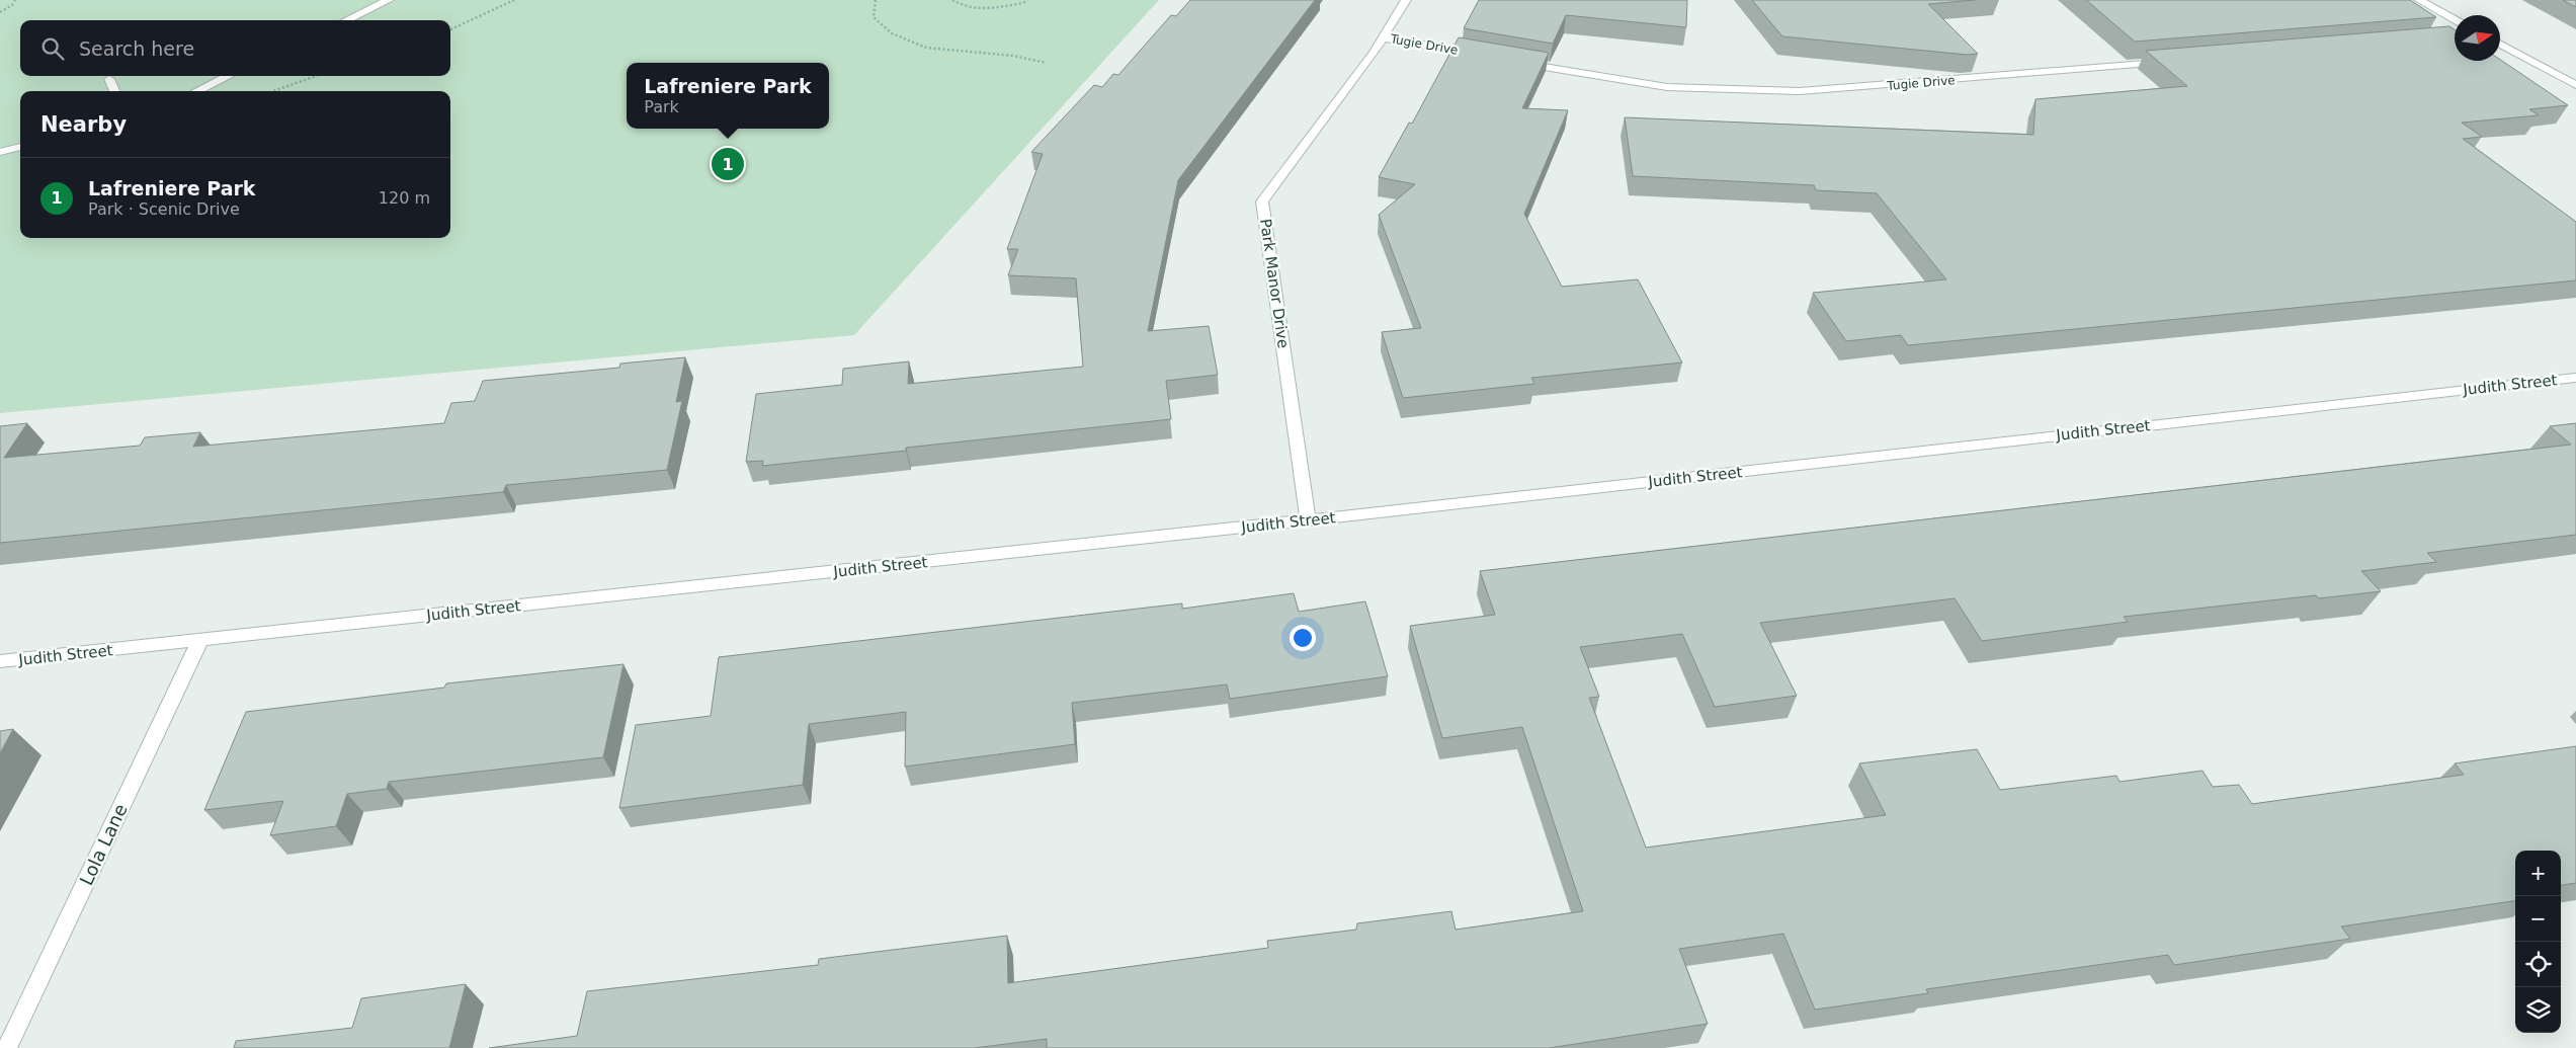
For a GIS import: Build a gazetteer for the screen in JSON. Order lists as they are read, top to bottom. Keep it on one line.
{"streets":{"street":["Tugie Drive","Park Manor Drive","Judith Street","Lola Lane"]},"crossings":[["Tugie Drive","Park Manor Drive"],["Park Manor Drive","Judith Street"],["Judith Street","Lola Lane"]],"north":"right","page":{"search":"Search here","popup":["Lafreniere Park","Park"],"heading":"Nearby","pins":"1","list":[{"mark":"1","name":"Lafreniere Park","note":"Park · Scenic Drive","value":"120 m"}],"map_buttons":["+","−"]}}
